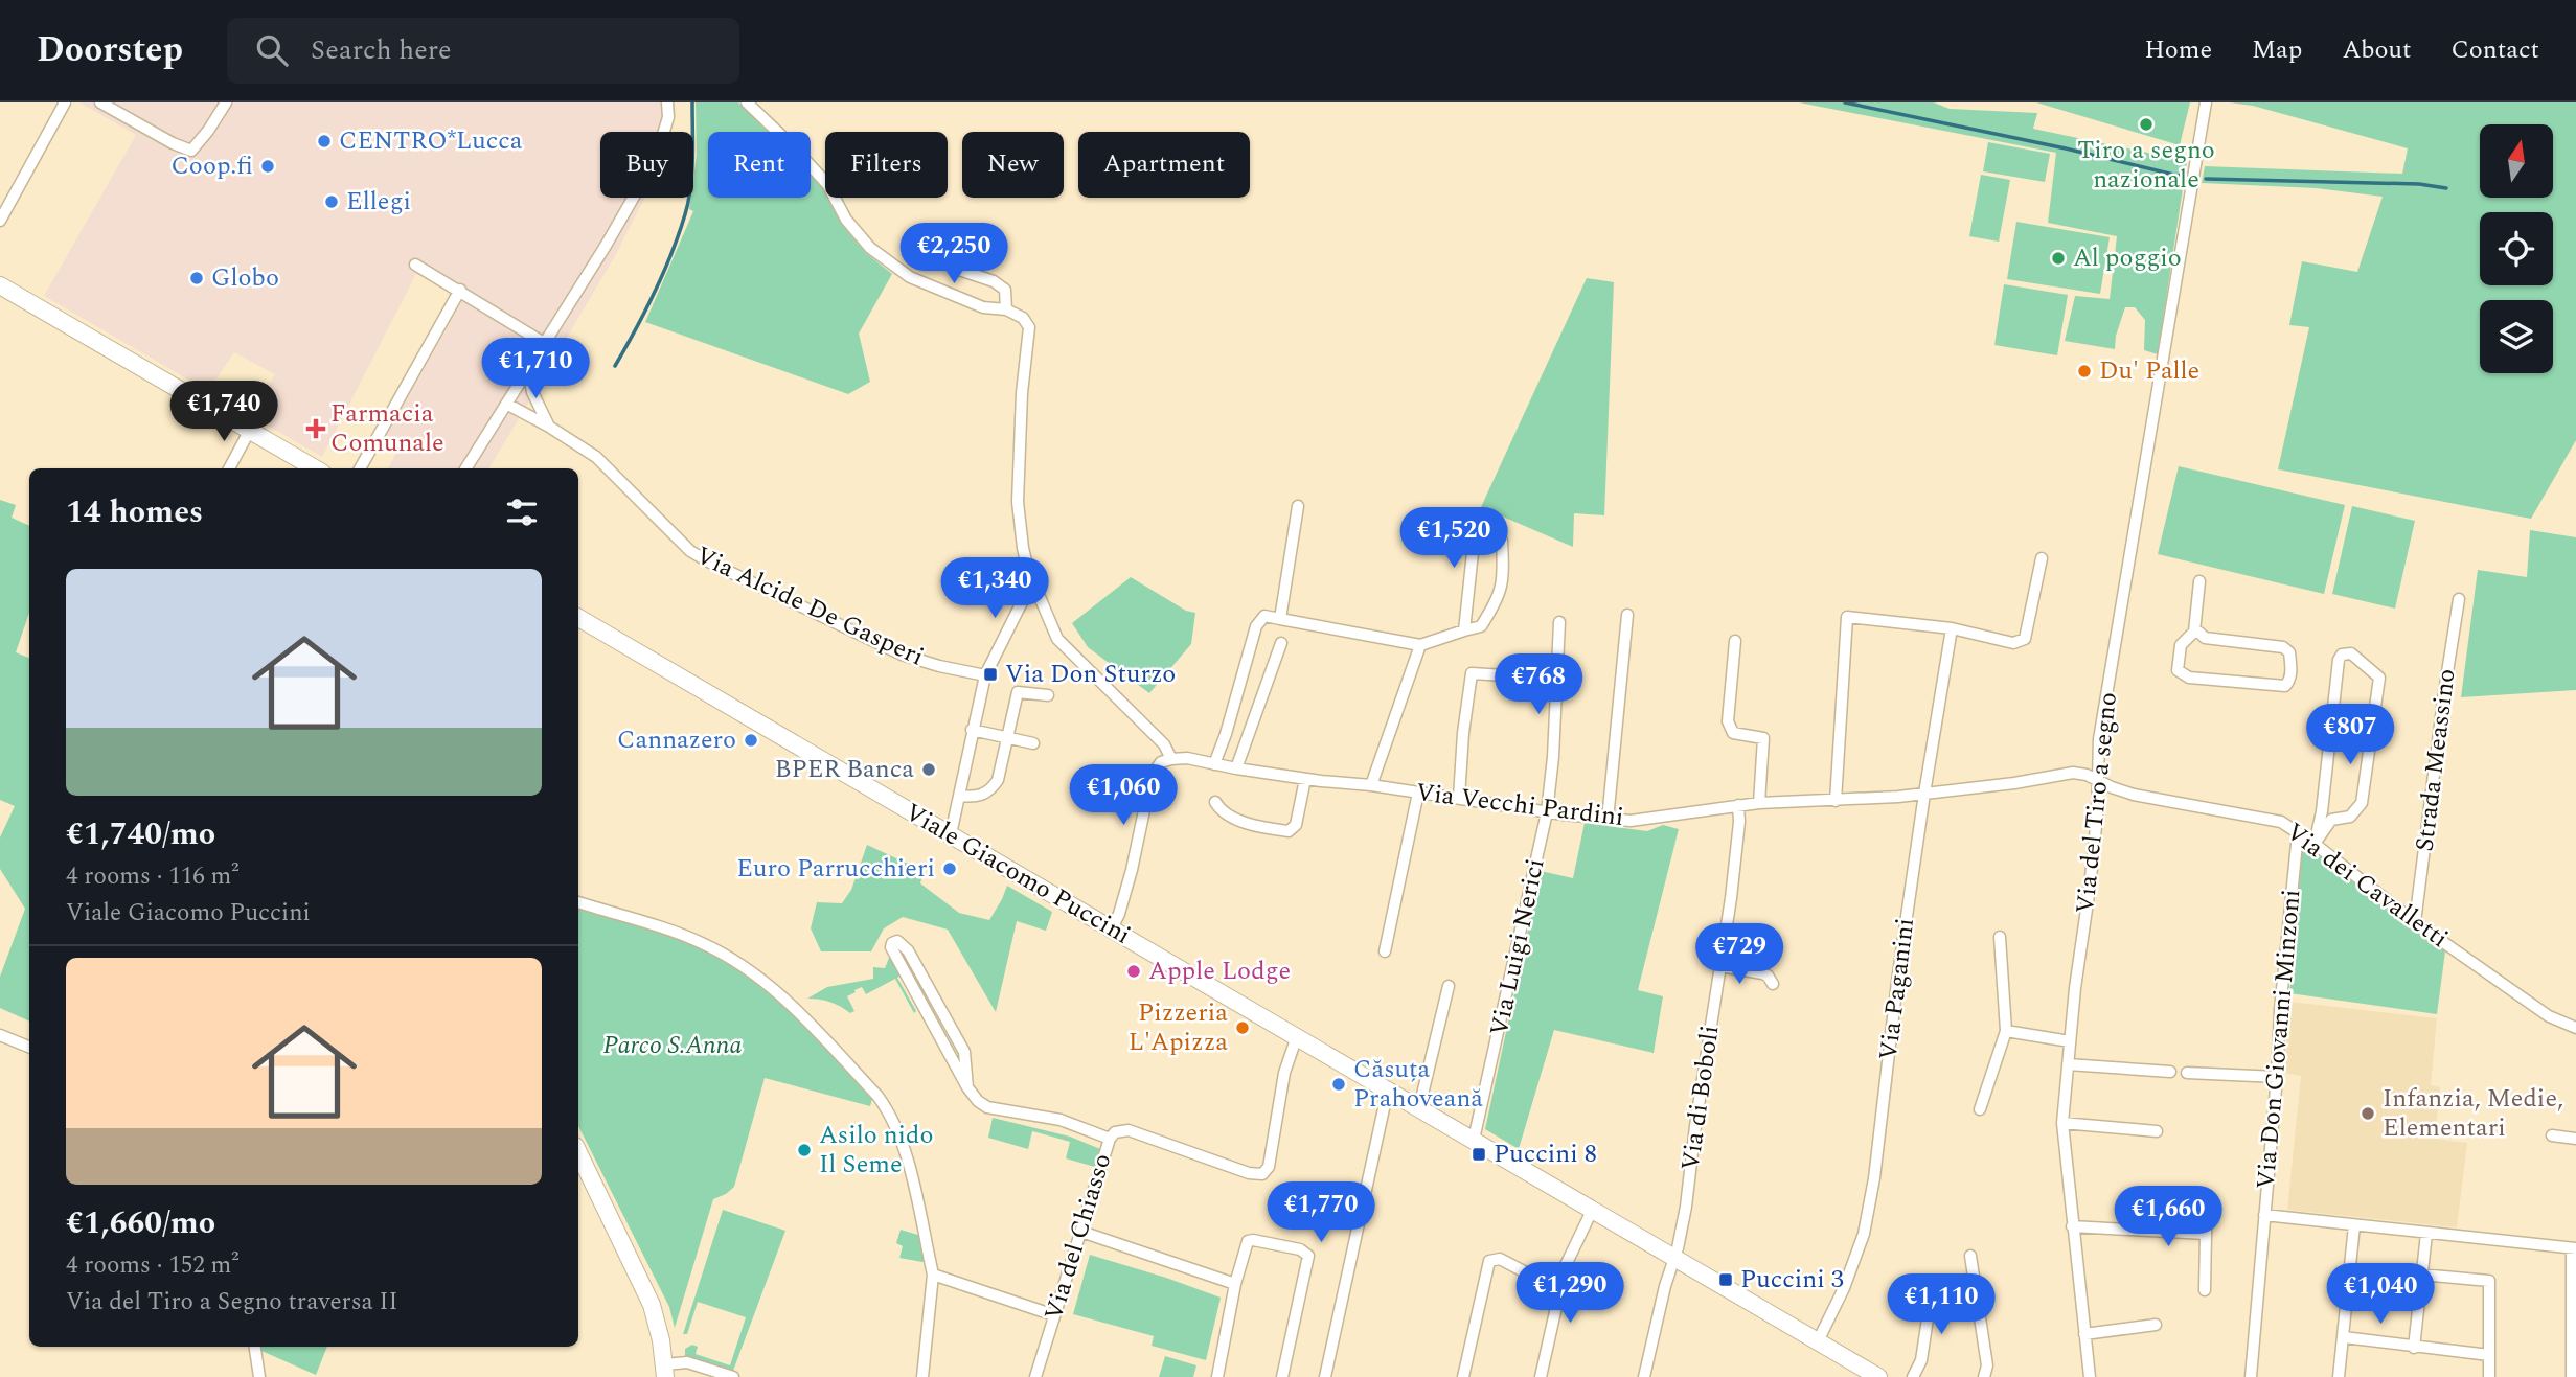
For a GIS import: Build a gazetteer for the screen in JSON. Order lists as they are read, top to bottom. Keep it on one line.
{"streets":{"main road":["Viale Giacomo Puccini"],"street":["Via Alcide De Gasperi","Strada Meassino","Via del Tiro a segno","Via Vecchi Pardini","Via dei Cavalletti","Via Luigi Nerici","Via Paganini","Via Don Giovanni Minzoni","Via di Boboli","Via del Chiasso"]},"crossings":[["Strada Meassino","Via dei Cavalletti"],["Via del Tiro a segno","Via Vecchi Pardini"],["Via del Tiro a segno","Via dei Cavalletti"],["Via Vecchi Pardini","Via dei Cavalletti"],["Via Vecchi Pardini","Via Luigi Nerici"],["Via Vecchi Pardini","Via Paganini"],["Via Vecchi Pardini","Via di Boboli"],["Viale Giacomo Puccini","Via Luigi Nerici"],["Viale Giacomo Puccini","Via Paganini"],["Viale Giacomo Puccini","Via di Boboli"],["Viale Giacomo Puccini","Via del Chiasso"],["Via dei Cavalletti","Via Don Giovanni Minzoni"]],"parks":["Parco S.Anna"],"places":{"other":["Tiro a segno nazionale","CENTRO*Lucca","Coop.fi","Ellegi","Al poggio","Globo","Du' Palle","Cannazero","BPER Banca","Euro Parrucchieri","Apple Lodge","Pizzeria L'Apizza","Căsuța Prahoveană","Infanzia, Medie, Elementari","Asilo nido Il Seme"],"health":["Farmacia Comunale"],"transit":["Via Don Sturzo","Puccini 8","Puccini 3"]},"north":"top","page":{"header":"Doorstep","search":"Search here","nav":["Home","Map","About","Contact"],"chip":["Buy","Rent","Filters","New","Apartment"],"price":["€2,250","€1,710","€1,740","€1,520","€1,340","€768","€807","€1,060","€729","€1,770","€1,660","€1,290","€1,040","€1,110"],"heading":"14 homes","list":[{"name":"€1,740/mo","note":"4 rooms · 116 m² · Viale Giacomo Puccini"},{"name":"€1,660/mo","note":"4 rooms · 152 m² · Via del Tiro a Segno traversa II"}]}}
